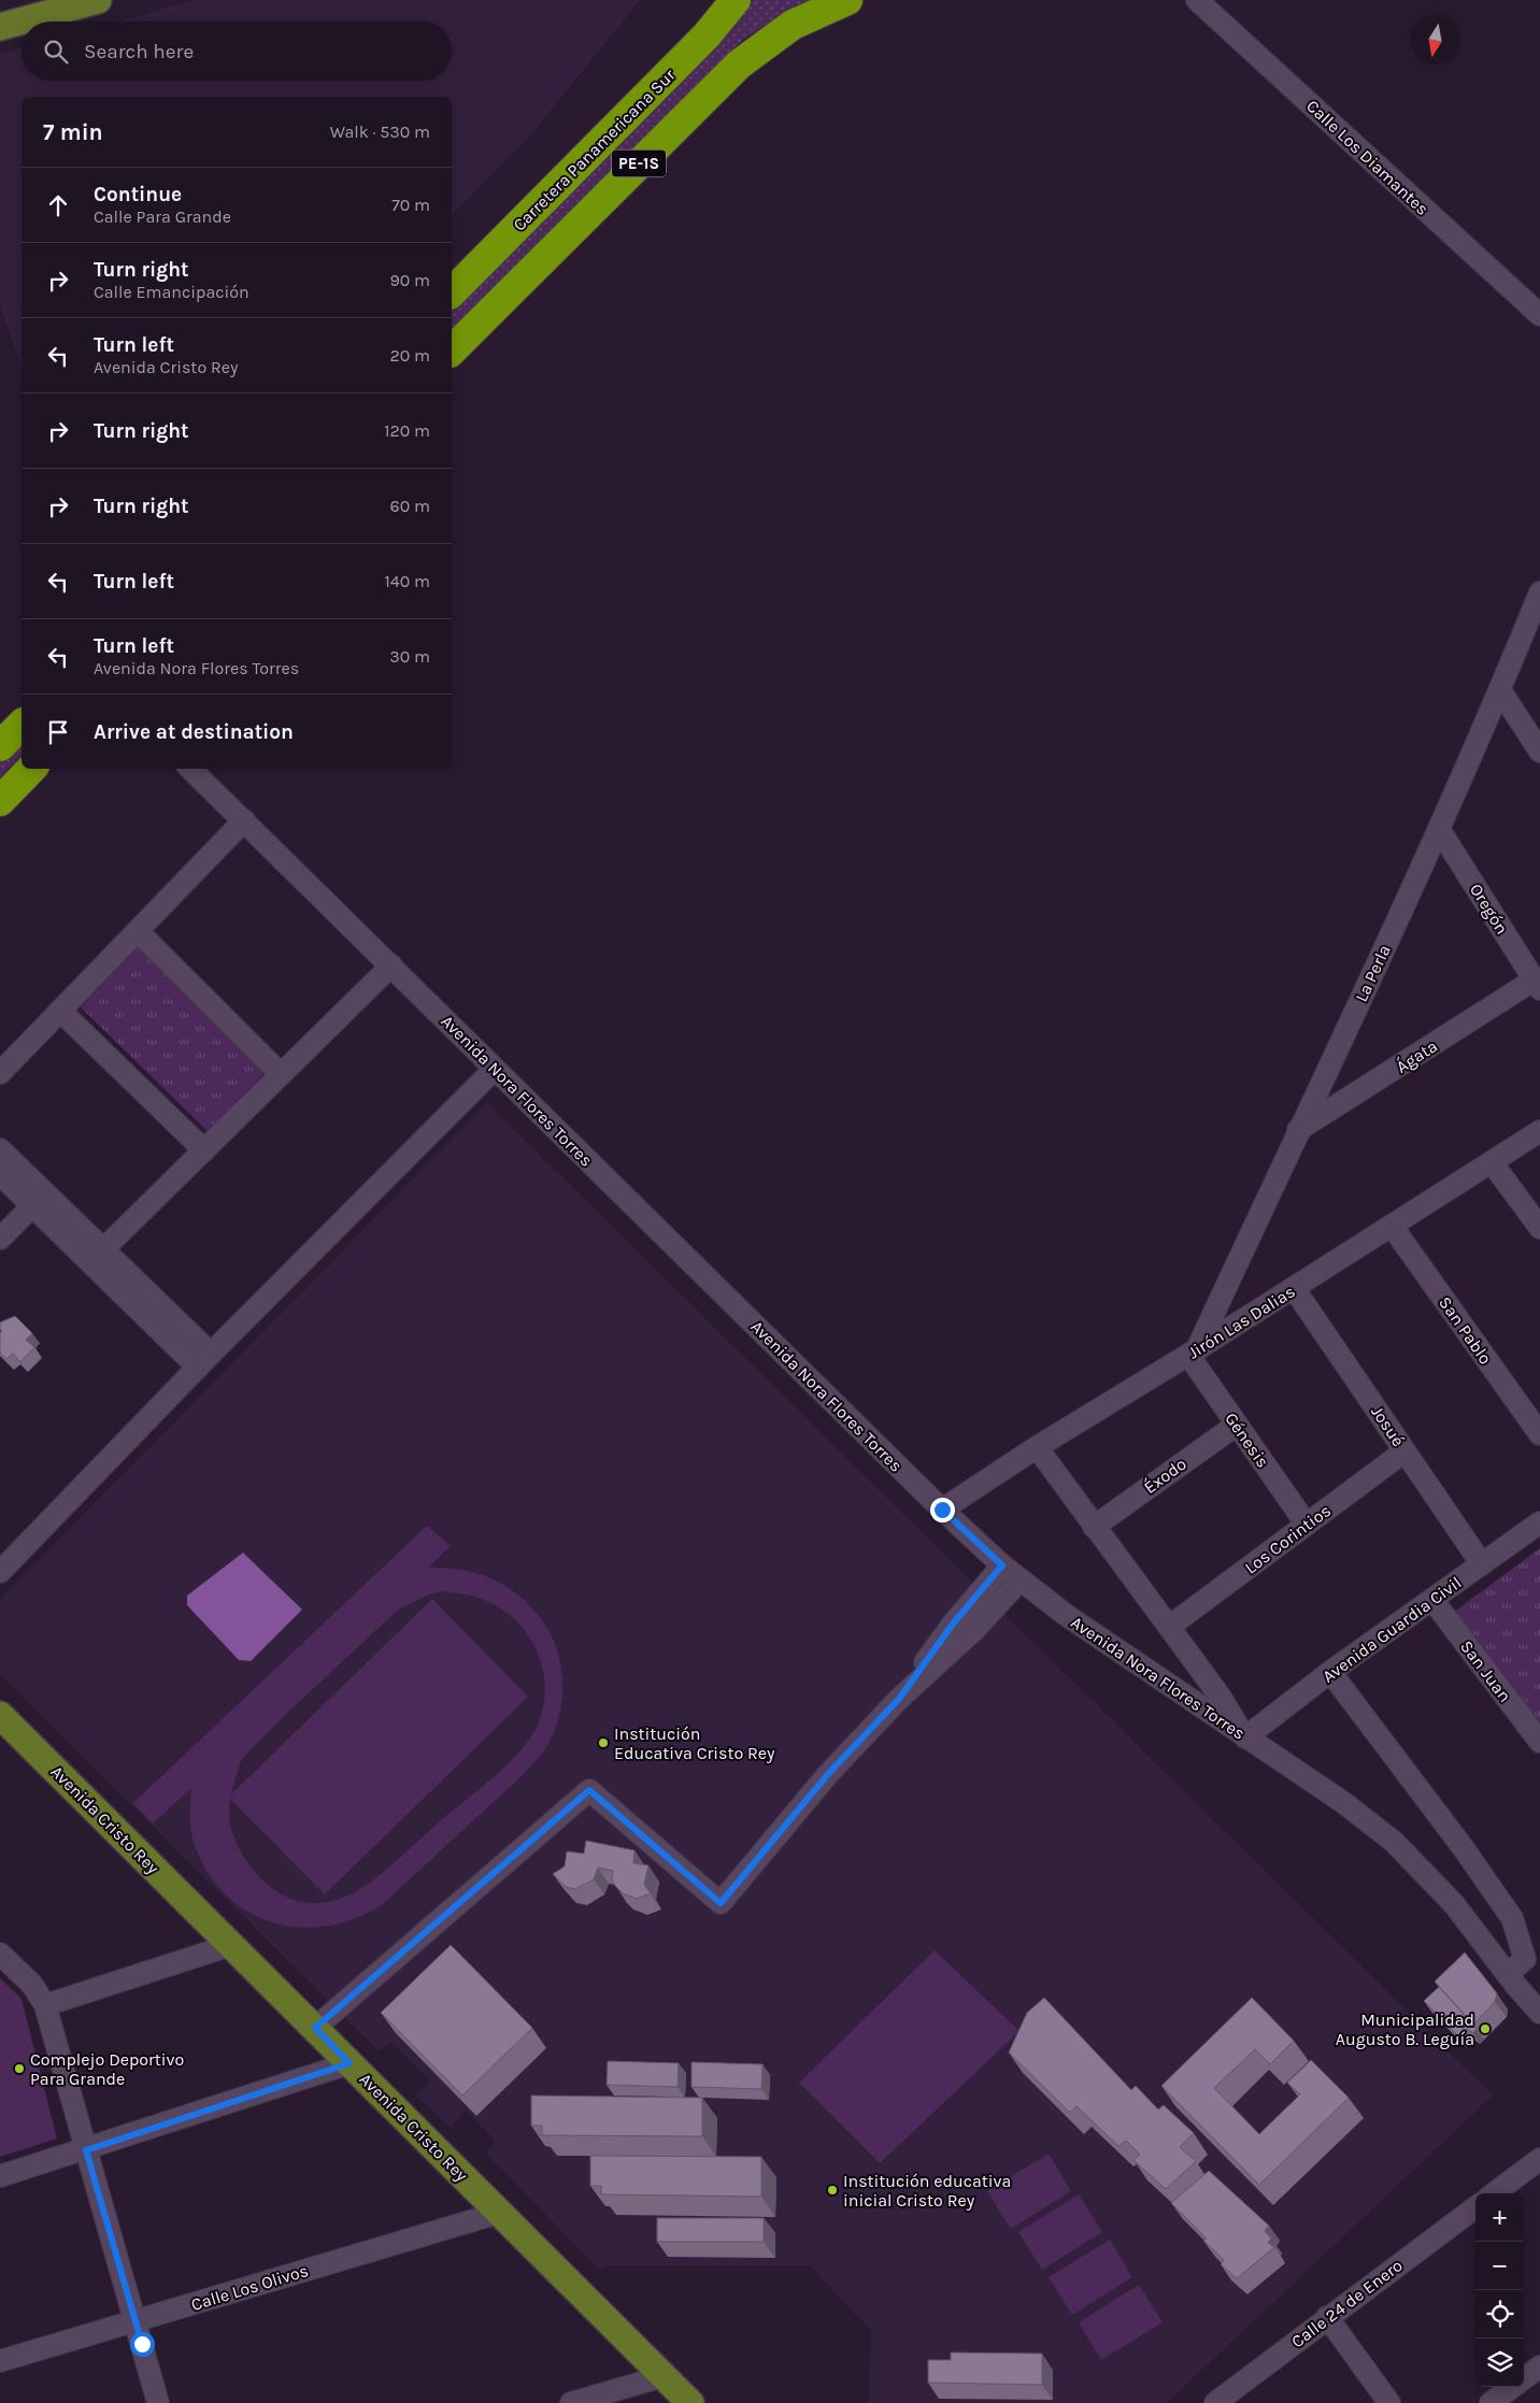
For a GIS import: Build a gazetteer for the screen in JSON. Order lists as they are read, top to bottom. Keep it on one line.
{"streets":{"highway":["Carretera Panamericana Sur","PE-1S"],"main road":["Avenida Cristo Rey"],"street":["Calle Los Diamantes","Oregón","La Perla","Ágata","Avenida Nora Flores Torres","Jirón Las Dalias","San Pablo","Josué","Génesis","Éxodo","Los Corintios","Avenida Guardia Civil","San Juan","Calle Los Olivos","Calle 24 de Enero"]},"crossings":[["Oregón","La Perla"],["Oregón","Ágata"],["La Perla","Ágata"],["La Perla","Jirón Las Dalias"],["La Perla","Génesis"],["Avenida Nora Flores Torres","Jirón Las Dalias"],["Avenida Nora Flores Torres","Avenida Guardia Civil"],["Jirón Las Dalias","San Pablo"],["Jirón Las Dalias","Josué"],["Jirón Las Dalias","Génesis"],["Josué","Los Corintios"],["Josué","Avenida Guardia Civil"],["Génesis","Éxodo"],["Génesis","Los Corintios"],["Avenida Guardia Civil","San Juan"],["Avenida Cristo Rey","Calle Los Olivos"]],"places":["Institución Educativa Cristo Rey","Municipalidad Augusto B. Leguía","Complejo Deportivo Para Grande","Institución educativa inicial Cristo Rey"],"north":"bottom","page":{"search":"Search here","heading":["7 min","Walk · 530 m"],"list":[["Continue","Calle Para Grande","70 m"],["Turn right","Calle Emancipación","90 m"],["Turn left","Avenida Cristo Rey","20 m"],["Turn right","120 m"],["Turn right","60 m"],["Turn left","140 m"],["Turn left","Avenida Nora Flores Torres","30 m"],"Arrive at destination"],"map_buttons":["+","−"]}}
